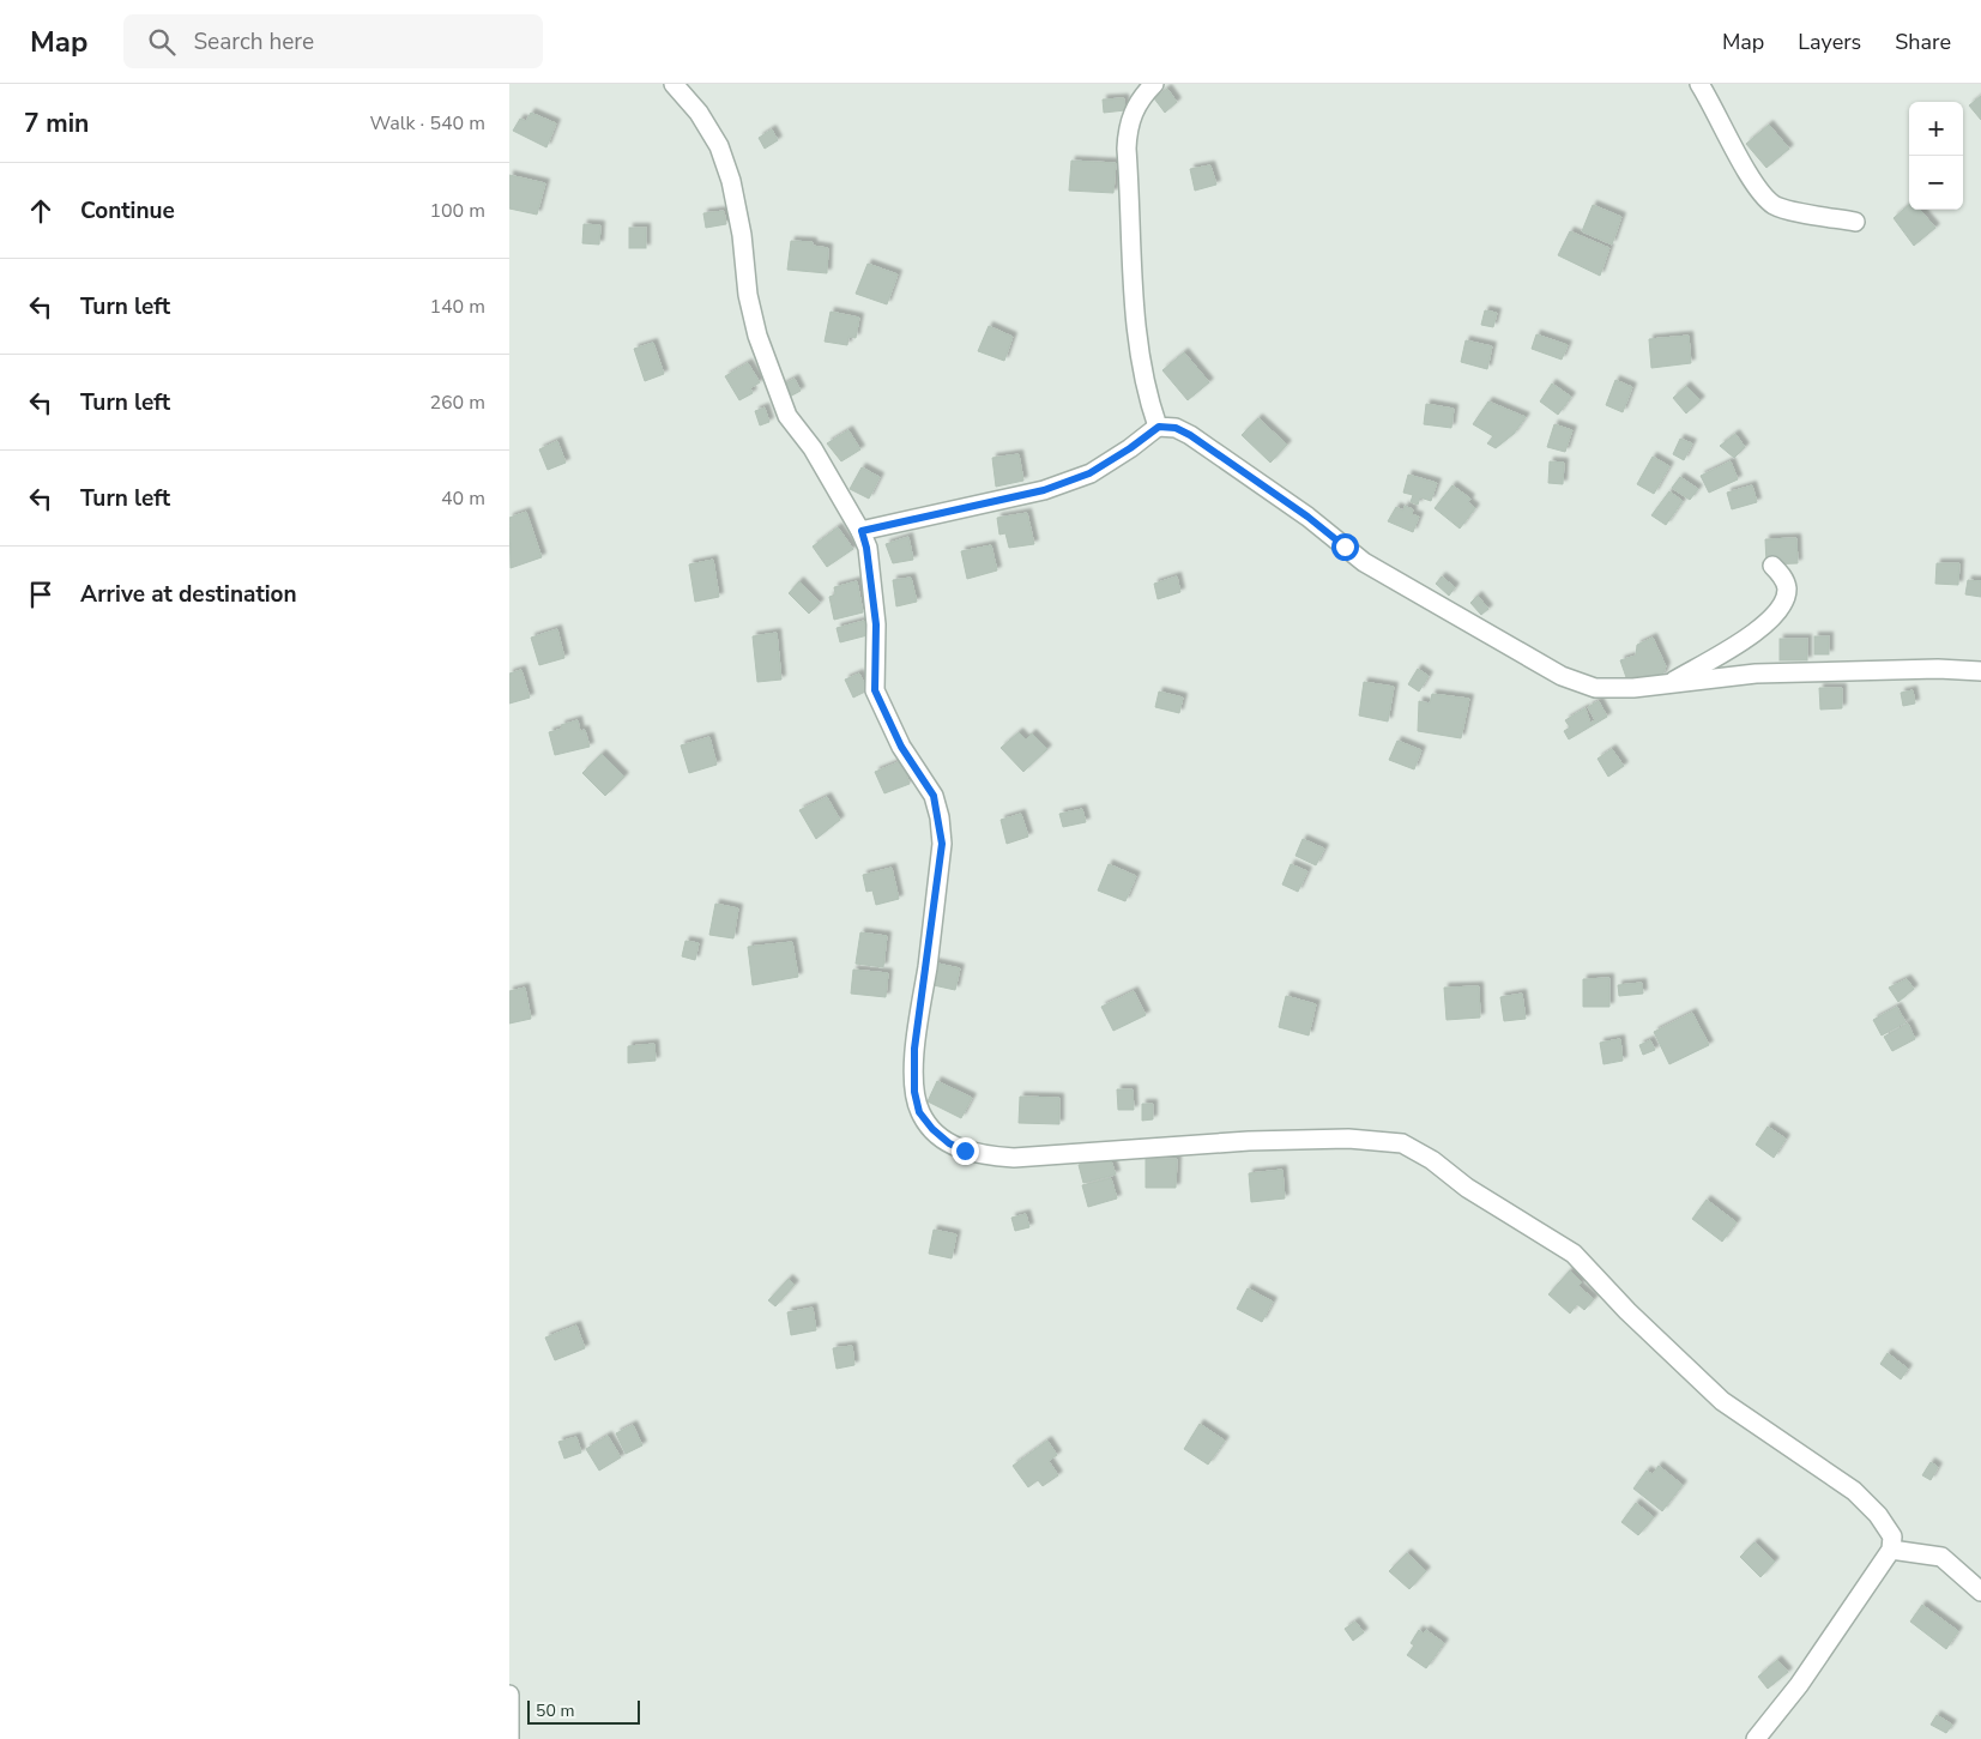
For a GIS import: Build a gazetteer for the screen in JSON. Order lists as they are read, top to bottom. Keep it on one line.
{"scale_bar":"50 m","page":{"header":"Map","search":"Search here","nav":["Map","Layers","Share"],"heading":["7 min","Walk · 540 m"],"map_buttons":["+","−"],"list":[["Continue","100 m"],["Turn left","140 m"],["Turn left","260 m"],["Turn left","40 m"],"Arrive at destination"],"scale":"50 m"}}
